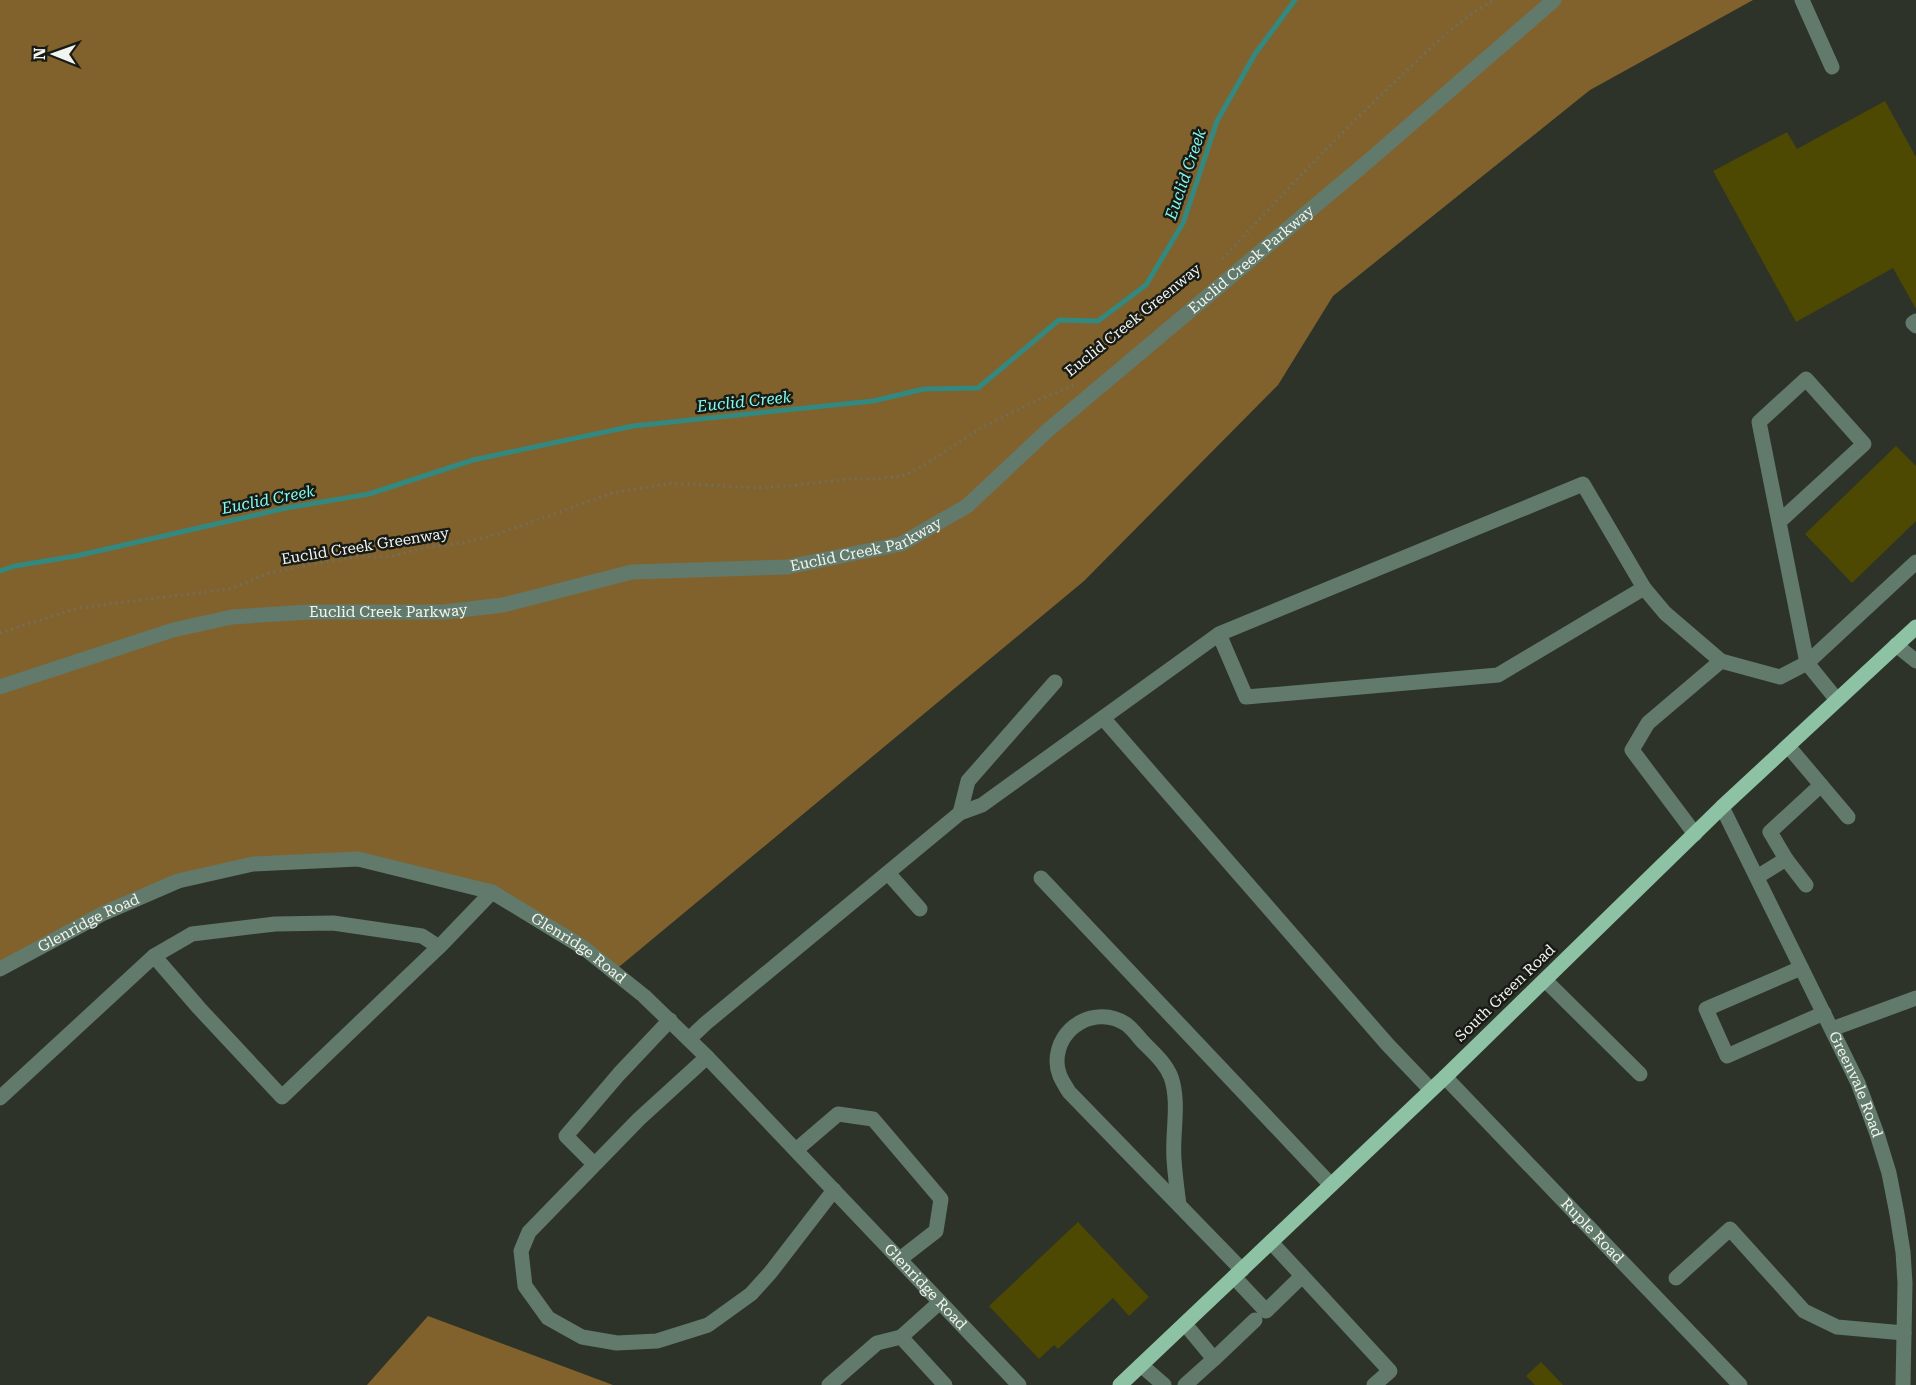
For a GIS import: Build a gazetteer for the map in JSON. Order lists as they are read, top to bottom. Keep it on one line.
{"streets":{"main road":["South Green Road"],"street":["Euclid Creek Parkway","Glenridge Road","Greenvale Road","Ruple Road"],"path":["Euclid Creek Greenway"]},"crossings":[["South Green Road","Greenvale Road"],["South Green Road","Ruple Road"]],"water":["Euclid Creek"],"north":"left"}
